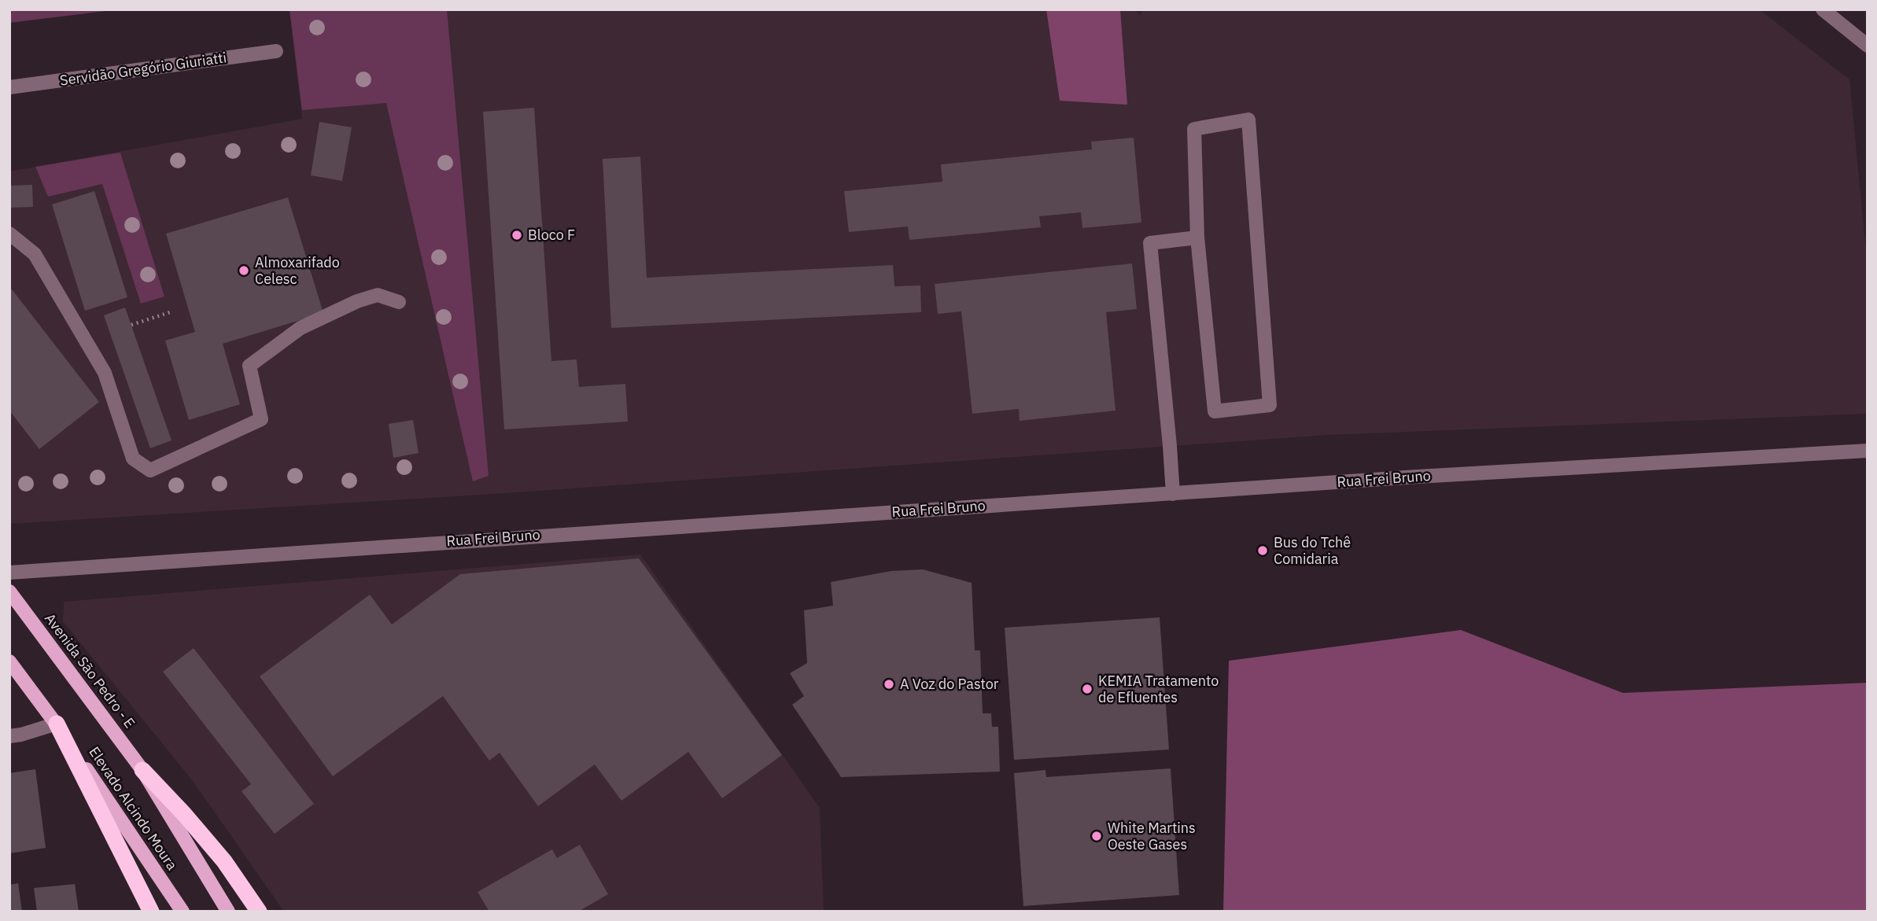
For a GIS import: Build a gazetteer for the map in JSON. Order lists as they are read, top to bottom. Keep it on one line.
{"streets":{"main road":["Avenida São Pedro - E","Elevado Alcindo Moura"],"street":["Servidão Gregório Giuriatti","Rua Frei Bruno"]},"crossings":[["Avenida São Pedro - E","Elevado Alcindo Moura"]],"places":["Bloco F","Almoxarifado Celesc","Bus do Tchê Comidaria","A Voz do Pastor","KEMIA Tratamento de Efluentes","White Martins Oeste Gases"]}
